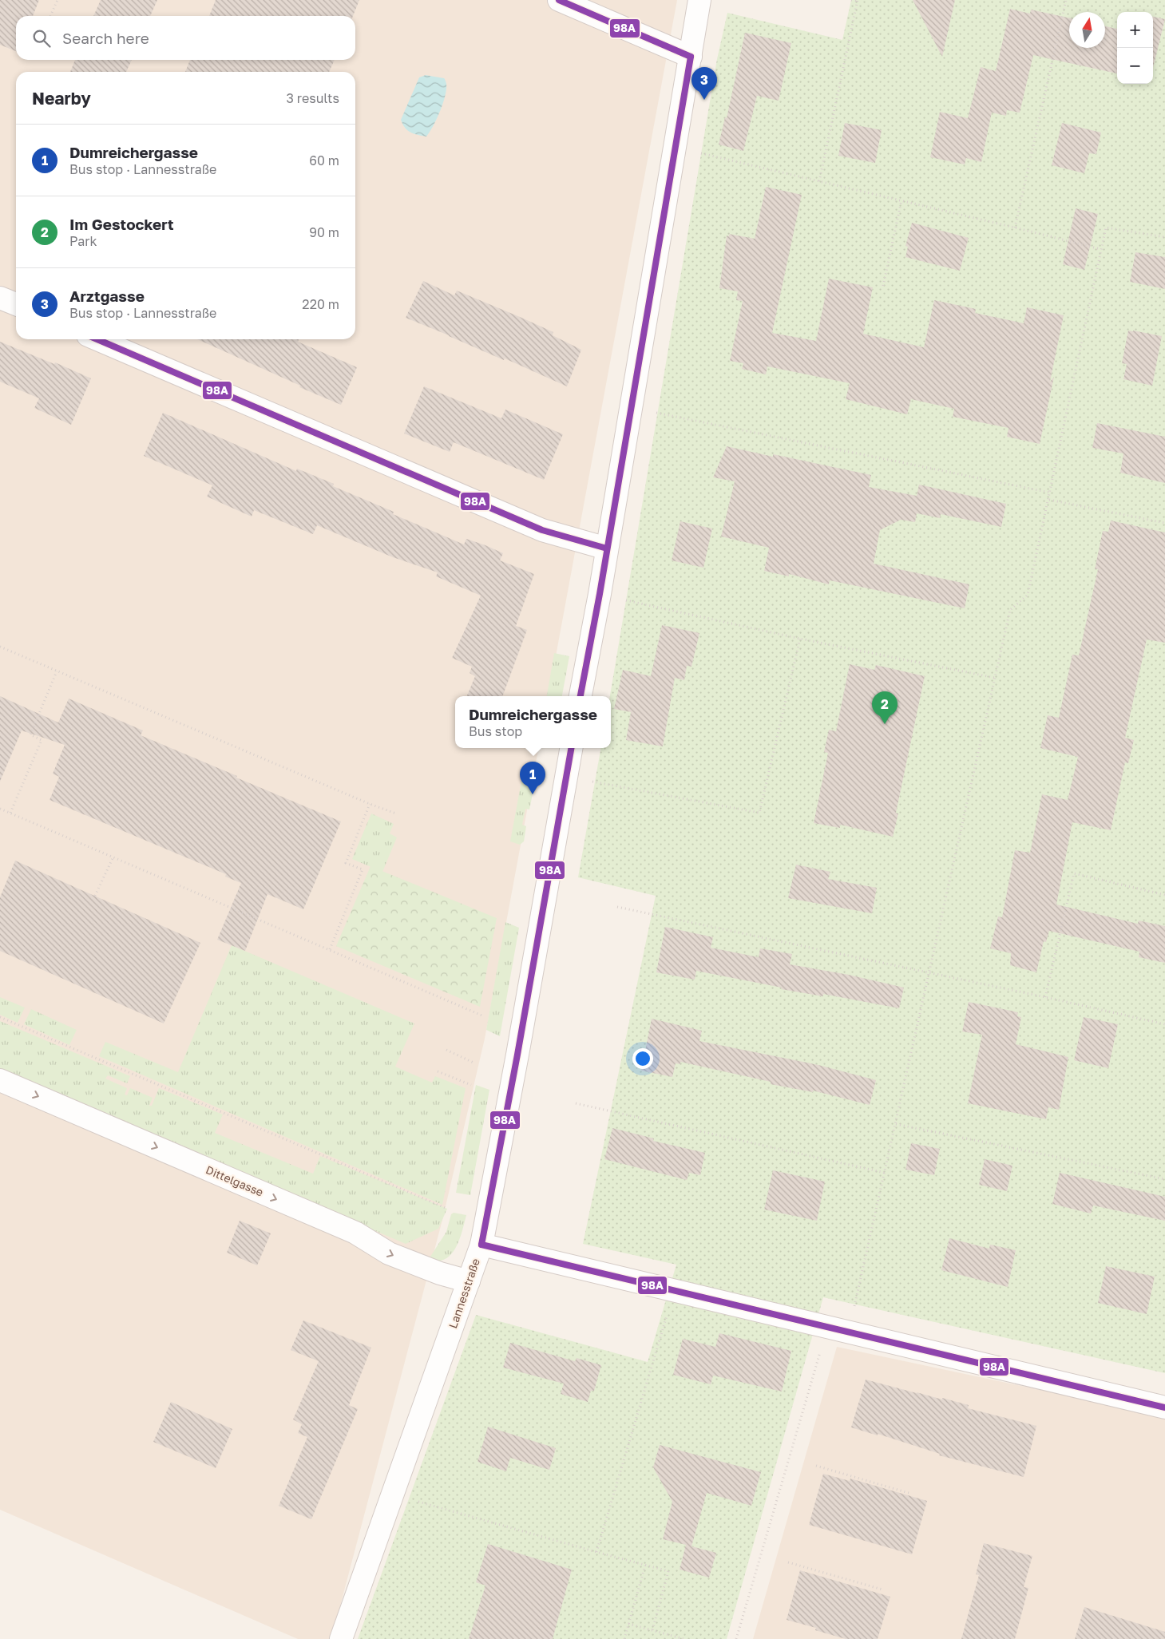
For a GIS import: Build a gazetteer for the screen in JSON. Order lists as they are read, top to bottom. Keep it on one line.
{"streets":{"street":["Dittelgasse","Lannesstraße"]},"crossings":[["Dittelgasse","Lannesstraße"]],"one_way":["Dittelgasse"],"lines":["transit line 98A"],"north":"top","page":{"map_buttons":["+","−"],"search":"Search here","pins":["3","2","1"],"heading":["Nearby","3 results"],"list":[{"mark":"1","name":"Dumreichergasse","note":"Bus stop · Lannesstraße","value":"60 m"},{"mark":"2","name":"Im Gestockert","note":"Park","value":"90 m"},{"mark":"3","name":"Arztgasse","note":"Bus stop · Lannesstraße","value":"220 m"}],"popup":["Dumreichergasse","Bus stop"]}}
